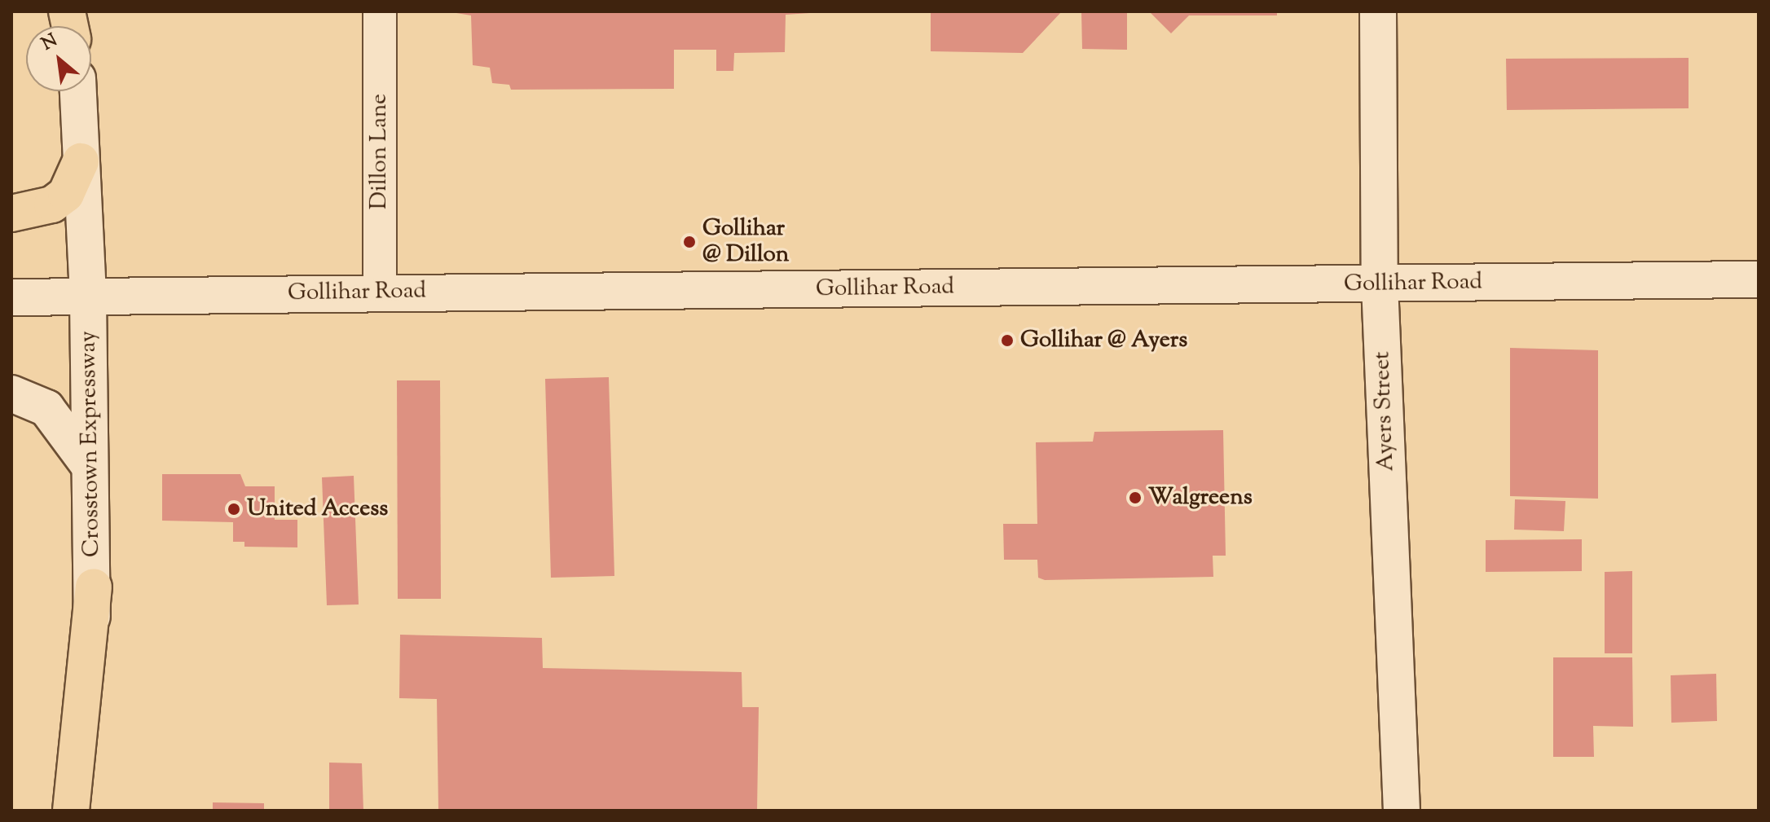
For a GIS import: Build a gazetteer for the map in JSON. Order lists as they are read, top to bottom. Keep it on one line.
{"streets":{"main road":["Gollihar Road","Ayers Street","Crosstown Expressway"],"street":["Dillon Lane"]},"crossings":[["Dillon Lane","Gollihar Road"],["Gollihar Road","Ayers Street"],["Gollihar Road","Crosstown Expressway"]],"places":["Gollihar @ Dillon","Gollihar @ Ayers","Walgreens","United Access"],"north":"top left"}
